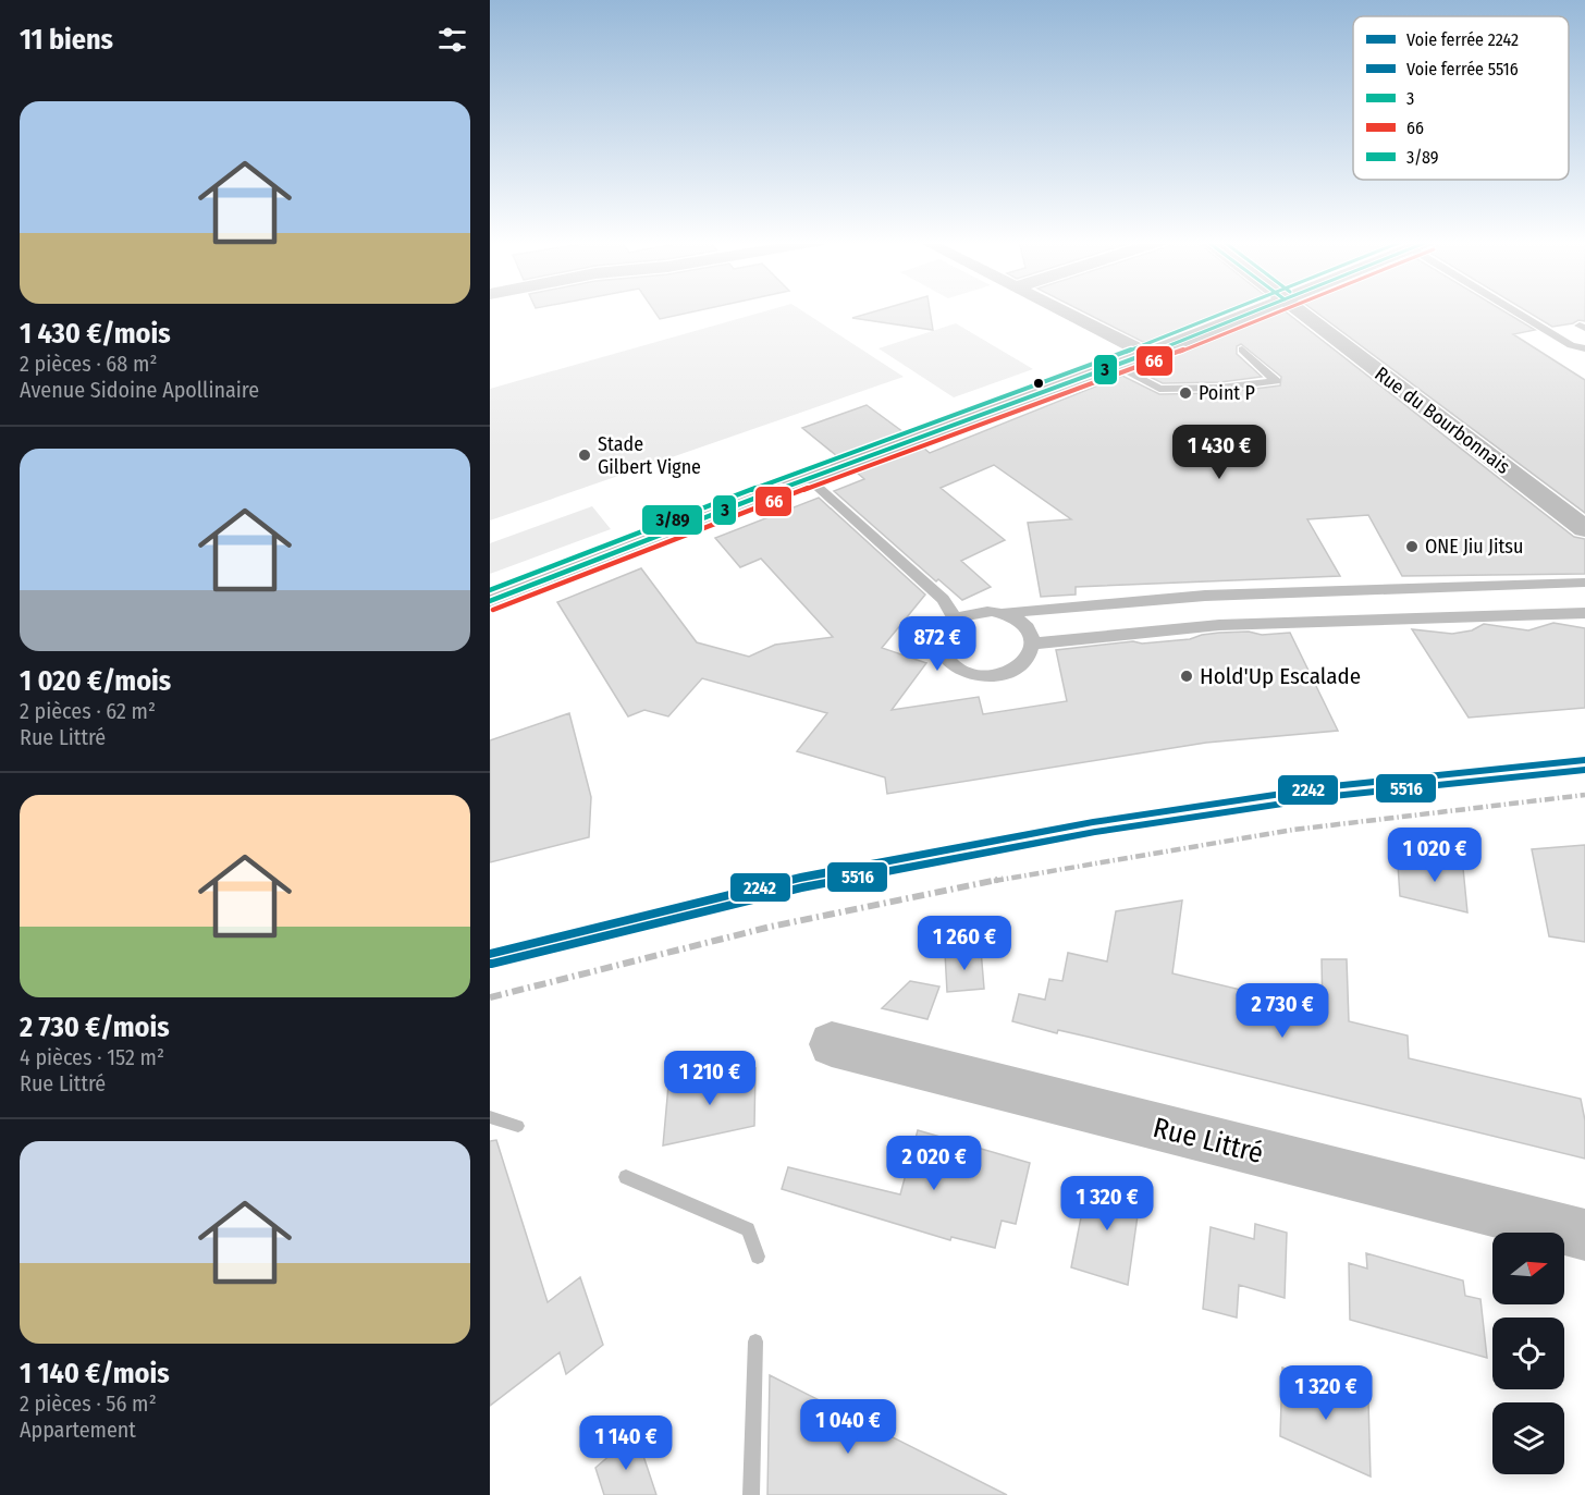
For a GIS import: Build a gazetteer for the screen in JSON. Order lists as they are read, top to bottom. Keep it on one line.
{"streets":{"street":["Rue du Bourbonnais","Rue Littré"]},"places":["Point P","Stade Gilbert Vigne","ONE Jiu Jitsu","Hold'Up Escalade"],"lines":["transit line 3","transit line 66","transit line 3/89","rail line 2242","rail line 5516"],"legend":["Voie ferrée 2242","Voie ferrée 5516","3","66","3/89"],"north":"right","page":{"heading":"11 biens","list":[{"name":"1 430 €/mois","note":"2 pièces · 68 m² · Avenue Sidoine Apollinaire"},{"name":"1 020 €/mois","note":"2 pièces · 62 m² · Rue Littré"},{"name":"2 730 €/mois","note":"4 pièces · 152 m² · Rue Littré"},{"name":"1 140 €/mois","note":"2 pièces · 56 m² · Appartement"}],"price":["1 430 €","872 €","1 020 €","1 260 €","2 730 €","1 210 €","2 020 €","1 320 €","1 320 €","1 040 €","1 140 €"]}}
